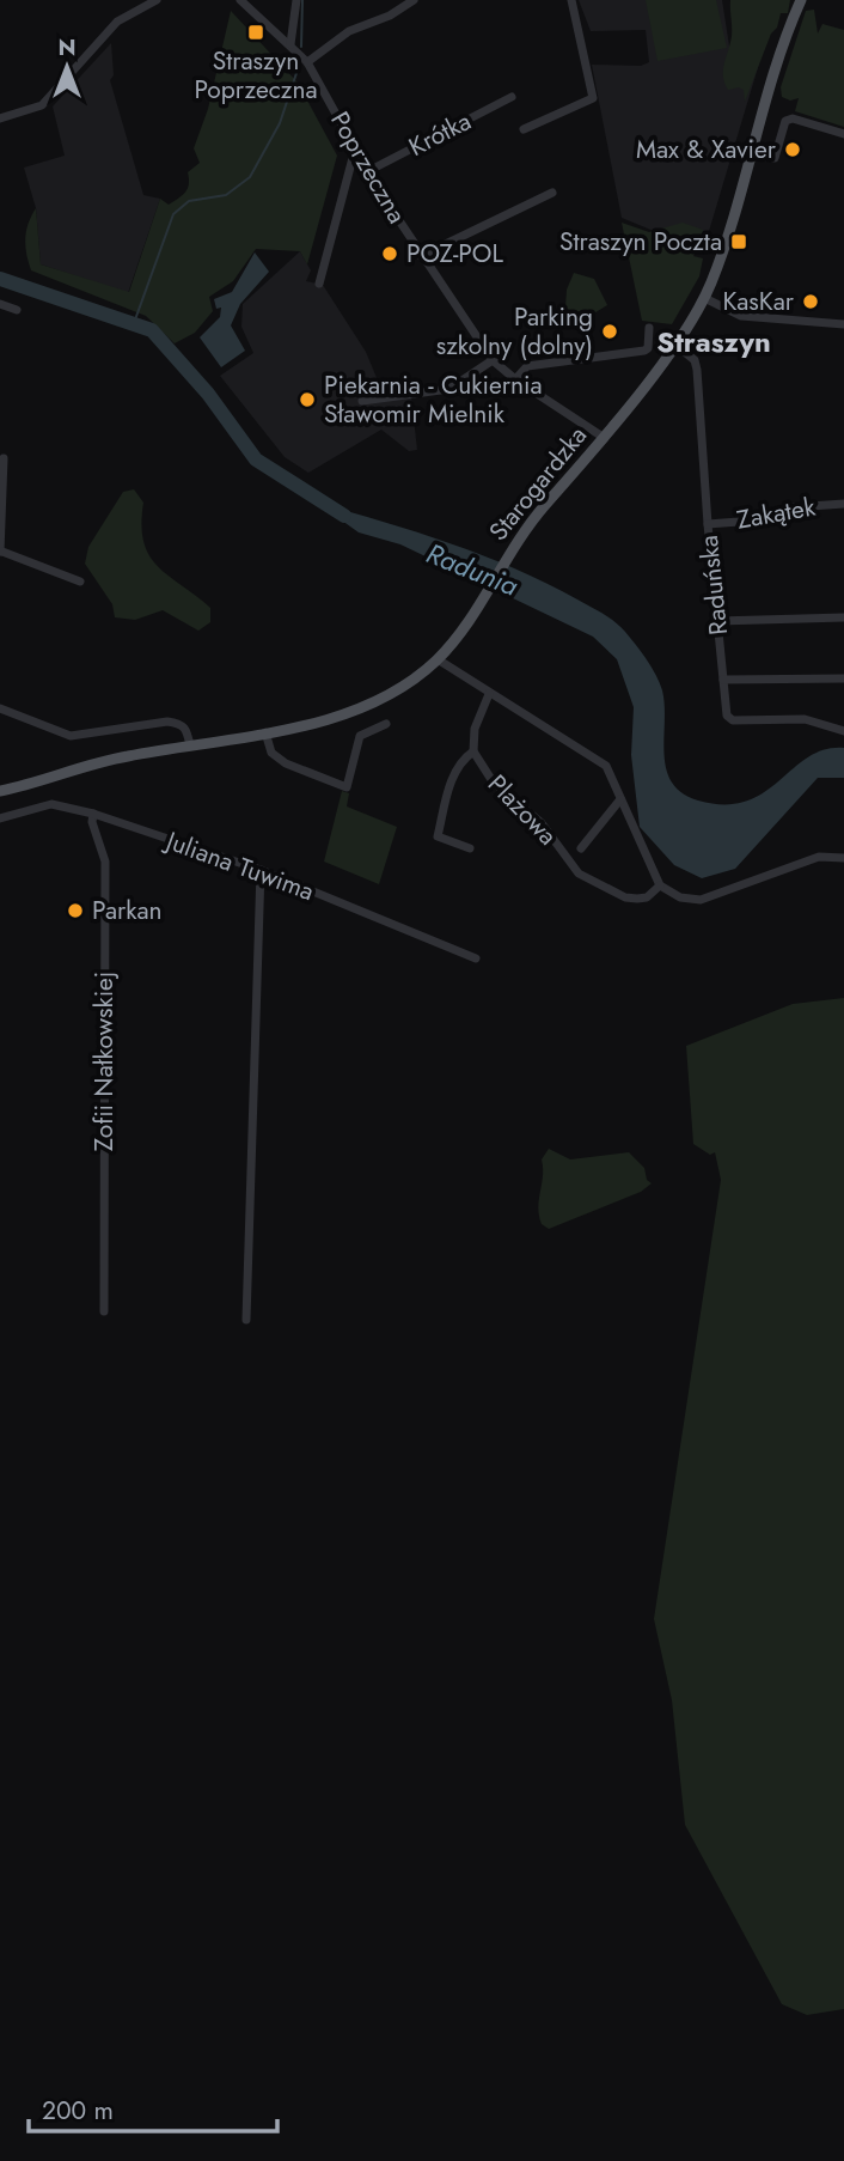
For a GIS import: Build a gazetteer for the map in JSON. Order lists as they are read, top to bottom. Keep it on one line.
{"streets":{"main road":["Starogardzka"],"street":["Krótka","Poprzeczna","Zakątek","Raduńska","Plażowa","Juliana Tuwima","Zofii Nałkowskiej"]},"crossings":[["Krótka","Poprzeczna"],["Poprzeczna","Starogardzka"],["Starogardzka","Raduńska"],["Zakątek","Raduńska"],["Juliana Tuwima","Zofii Nałkowskiej"]],"districts":["Straszyn"],"water":["Radunia"],"places":{"transit":["Straszyn Poprzeczna","Straszyn Poczta"],"other":["Max & Xavier","POZ-POL","KasKar","Parking szkolny (dolny)","Piekarnia - Cukiernia Sławomir Mielnik","Parkan"]},"scale_bar":"200 m","north":"top"}
